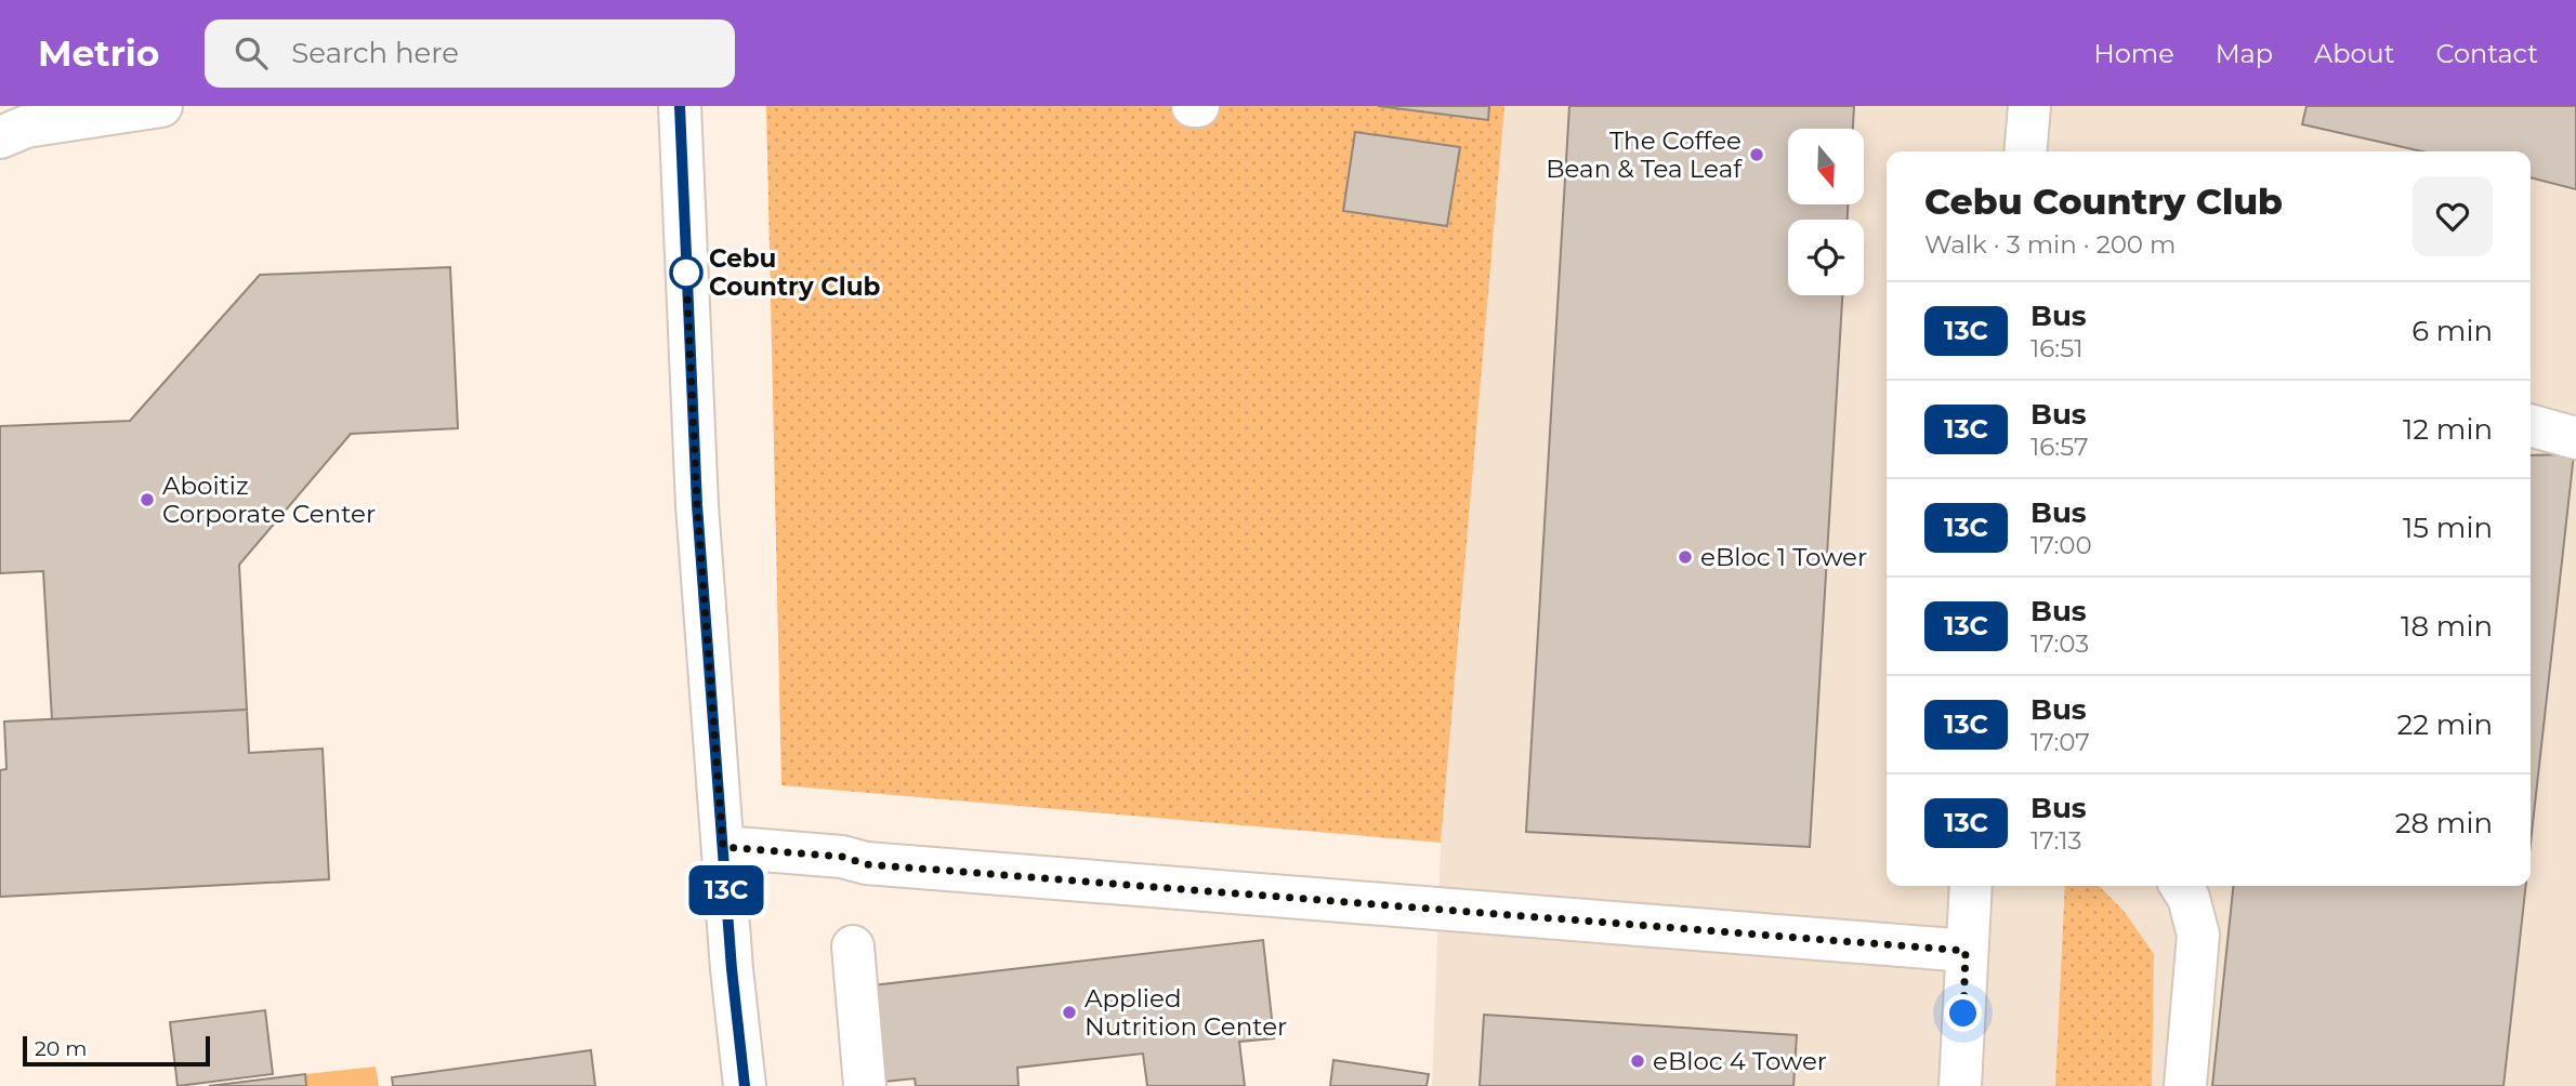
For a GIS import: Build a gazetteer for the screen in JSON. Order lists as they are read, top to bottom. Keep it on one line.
{"places":["The Coffee Bean & Tea Leaf","Cebu Country Club","Aboitiz Corporate Center","eBloc 1 Tower","Applied Nutrition Center","eBloc 4 Tower"],"lines":["bus line 13C"],"scale_bar":"20 m","north":"bottom","page":{"header":"Metrio","search":"Search here","nav":["Home","Map","About","Contact"],"on_map":"13C","heading":["Cebu Country Club","Walk · 3 min · 200 m"],"list":[{"mark":"13C","name":"Bus","note":"16:51","value":"6 min"},{"mark":"13C","name":"Bus","note":"16:57","value":"12 min"},{"mark":"13C","name":"Bus","note":"17:00","value":"15 min"},{"mark":"13C","name":"Bus","note":"17:03","value":"18 min"},{"mark":"13C","name":"Bus","note":"17:07","value":"22 min"},{"mark":"13C","name":"Bus","note":"17:13","value":"28 min"}],"scale":"20 m"}}
